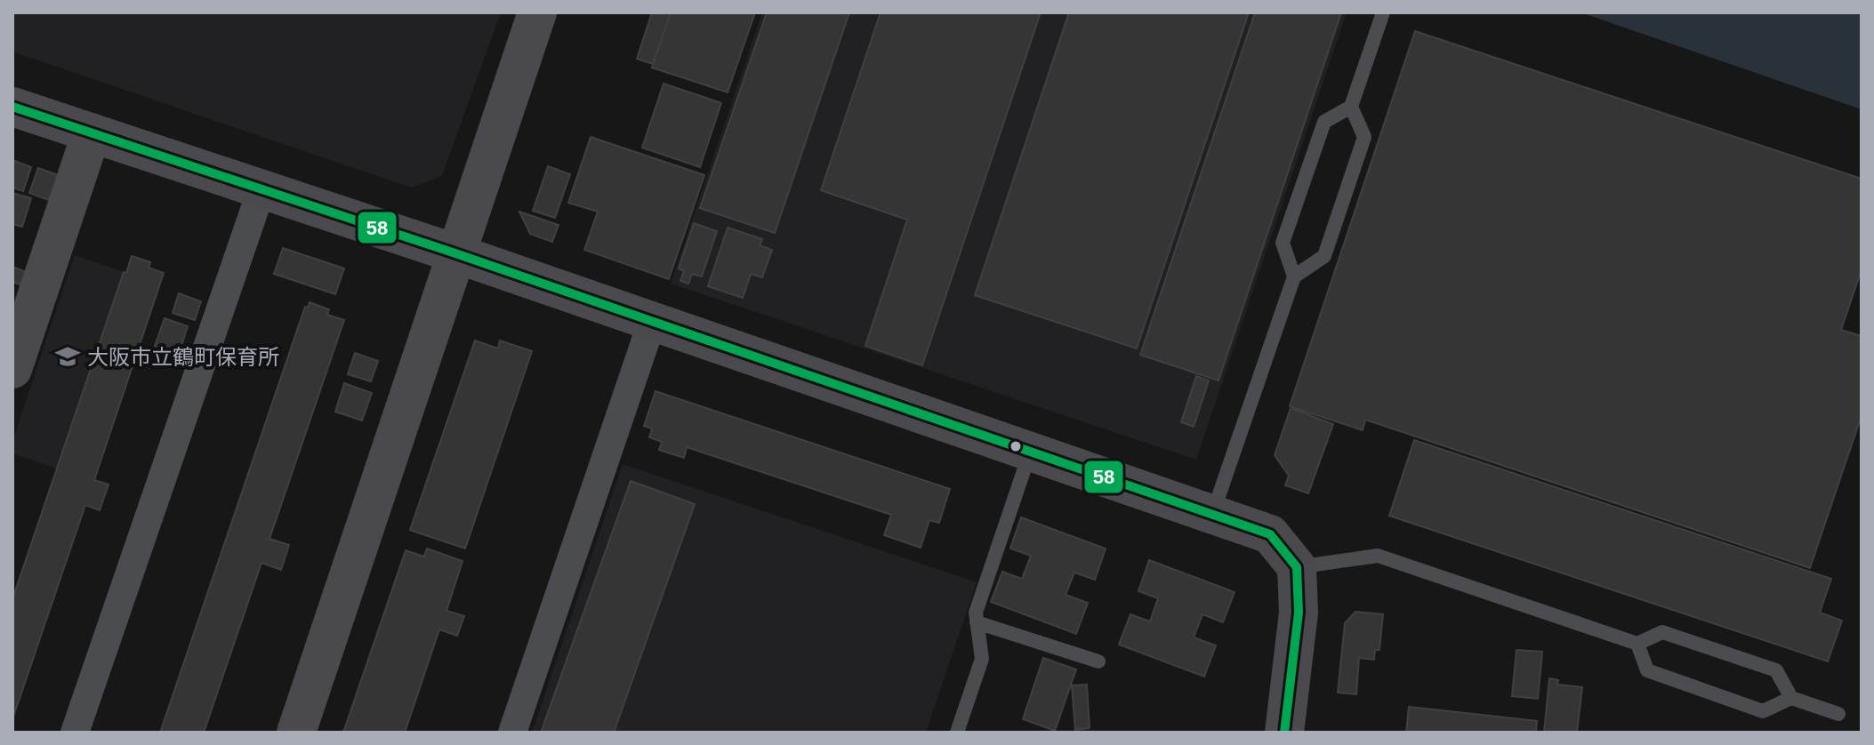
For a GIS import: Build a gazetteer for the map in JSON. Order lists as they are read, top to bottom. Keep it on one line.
{"places":{"school or university":["大阪市立鶴町保育所"]},"lines":["transit line 58"]}
